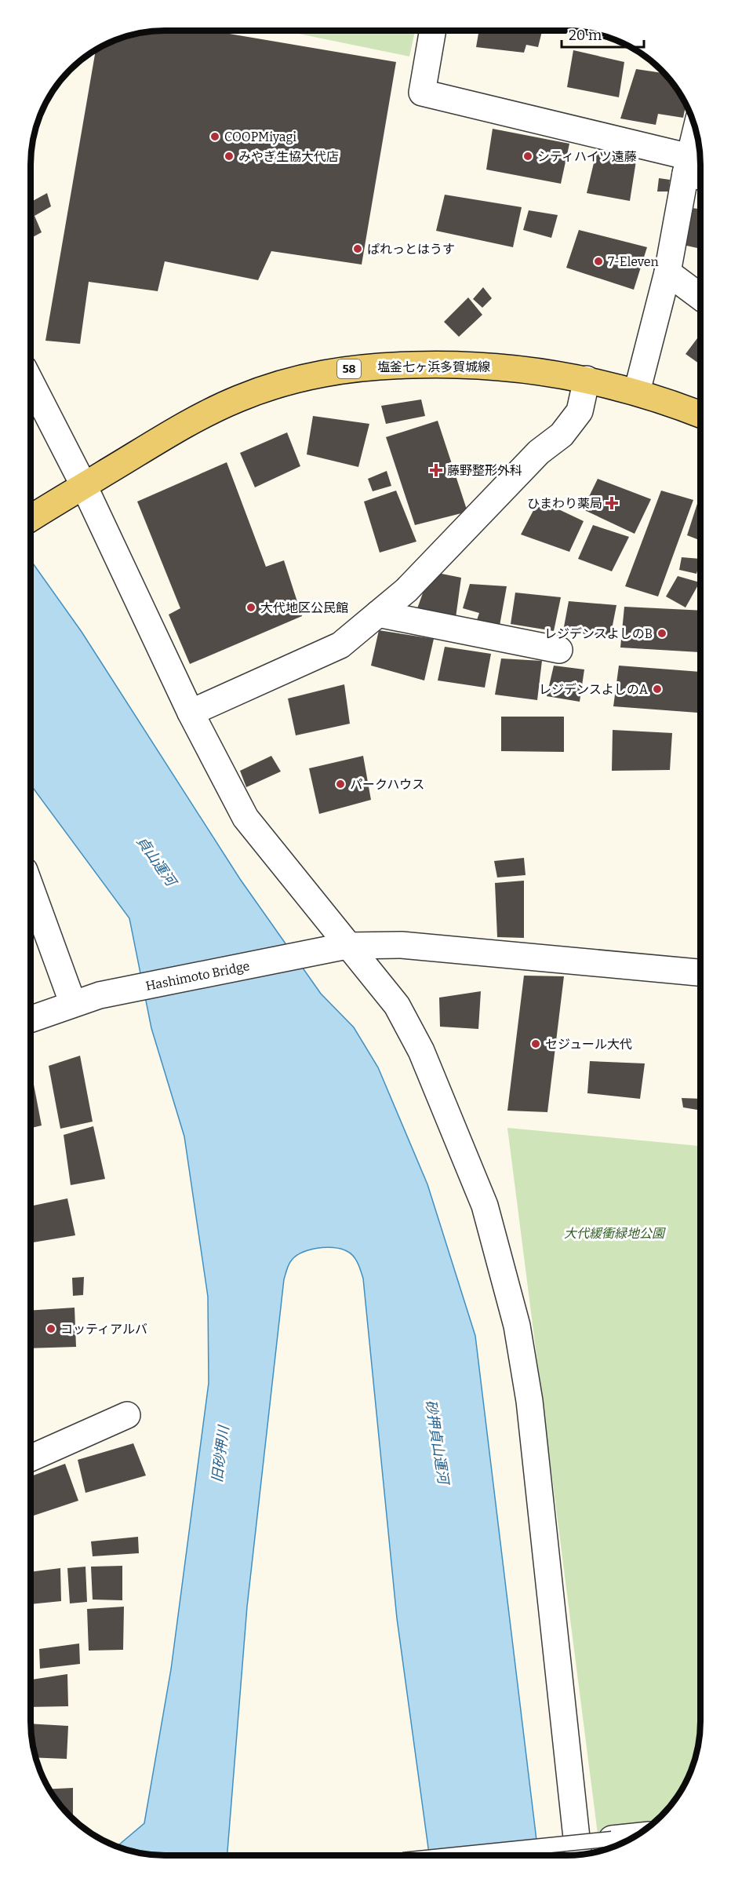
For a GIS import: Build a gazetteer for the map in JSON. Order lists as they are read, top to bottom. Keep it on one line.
{"streets":{"main road":["塩釜七ヶ浜多賀城線","58"],"street":["Hashimoto Bridge"]},"water":["貞山運河","砂押貞山運河","旧砂押川"],"parks":["大代緩衝緑地公園"],"places":{"other":["COOPMiyagi","みやぎ生協大代店","シティハイツ遠藤","ぱれっとはうす","7-Eleven","大代地区公民館","レジデンスよしのB","レジデンスよしのA","パークハウス","セジュール大代","コッティアルバ"],"health":["藤野整形外科","ひまわり薬局"]},"scale_bar":"20 m"}
